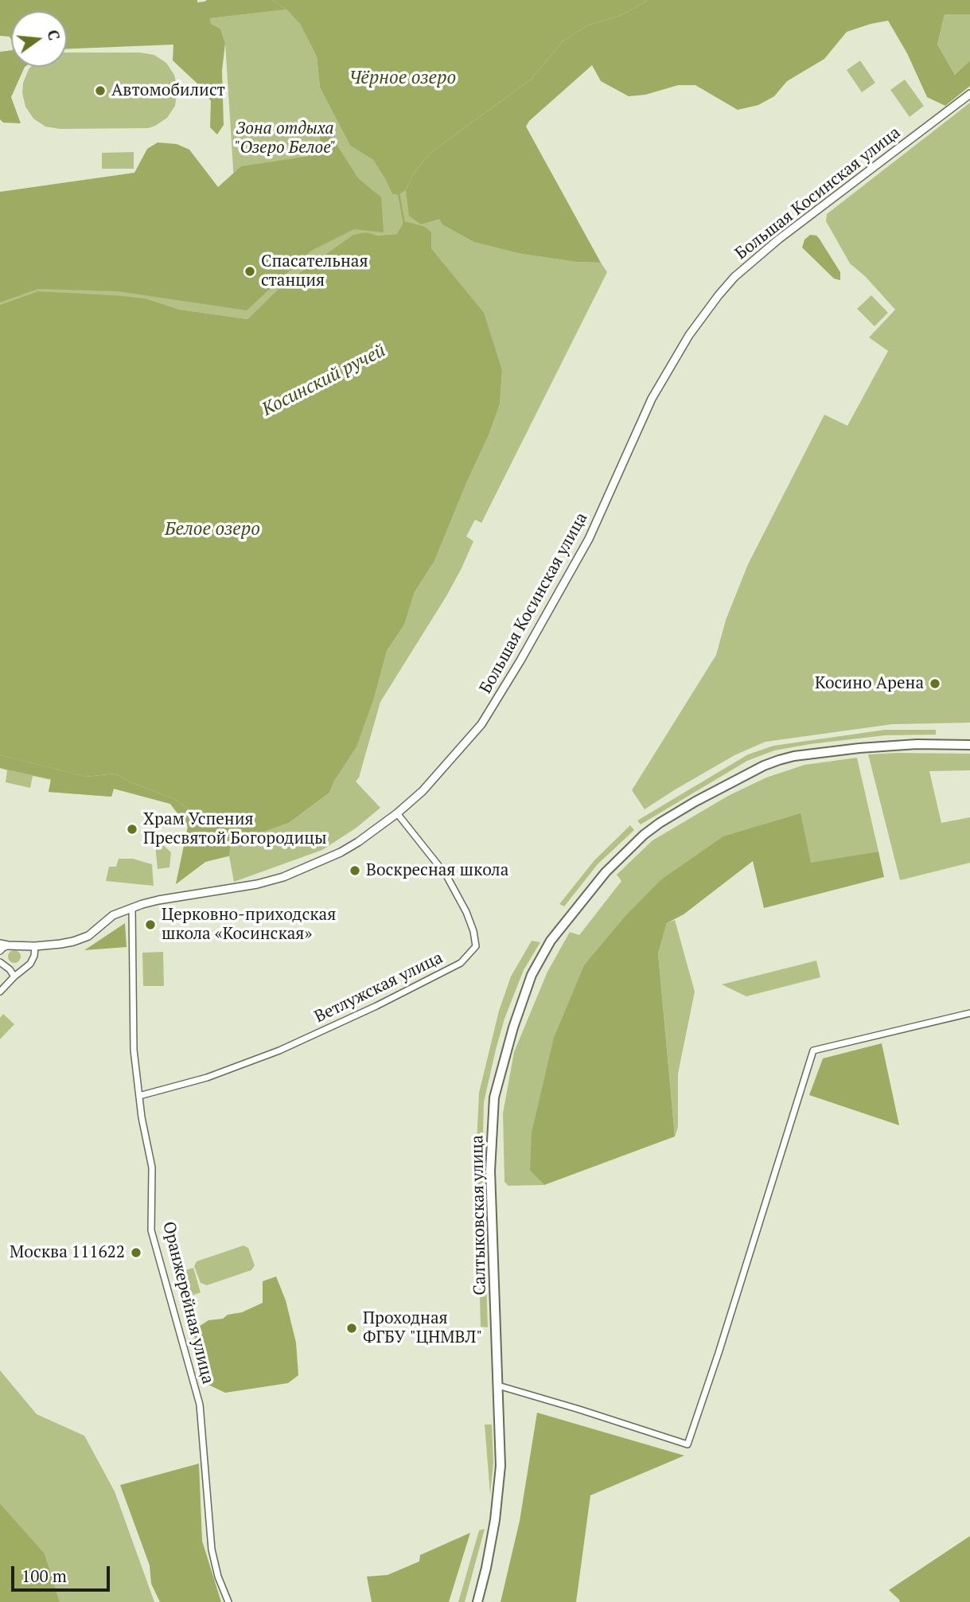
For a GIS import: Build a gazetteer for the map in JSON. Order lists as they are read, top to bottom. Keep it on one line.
{"streets":{"main road":["Салтыковская улица"],"street":["Большая Косинская улица","Ветлужская улица","Оранжерейная улица"]},"crossings":[["Большая Косинская улица","Ветлужская улица"],["Большая Косинская улица","Оранжерейная улица"],["Ветлужская улица","Оранжерейная улица"]],"water":["Чёрное озеро","Косинский ручей","Белое озеро"],"parks":["Зона отдыха \"Озеро Белое\""],"places":["Автомобилист","Спасательная станция","Косино Арена","Храм Успения Пресвятой Богородицы","Воскресная школа","Церковно-приходская школа «Косинская»","Москва 111622","Проходная ФГБУ \"ЦНМВЛ\""],"scale_bar":"100 m","north":"right"}
